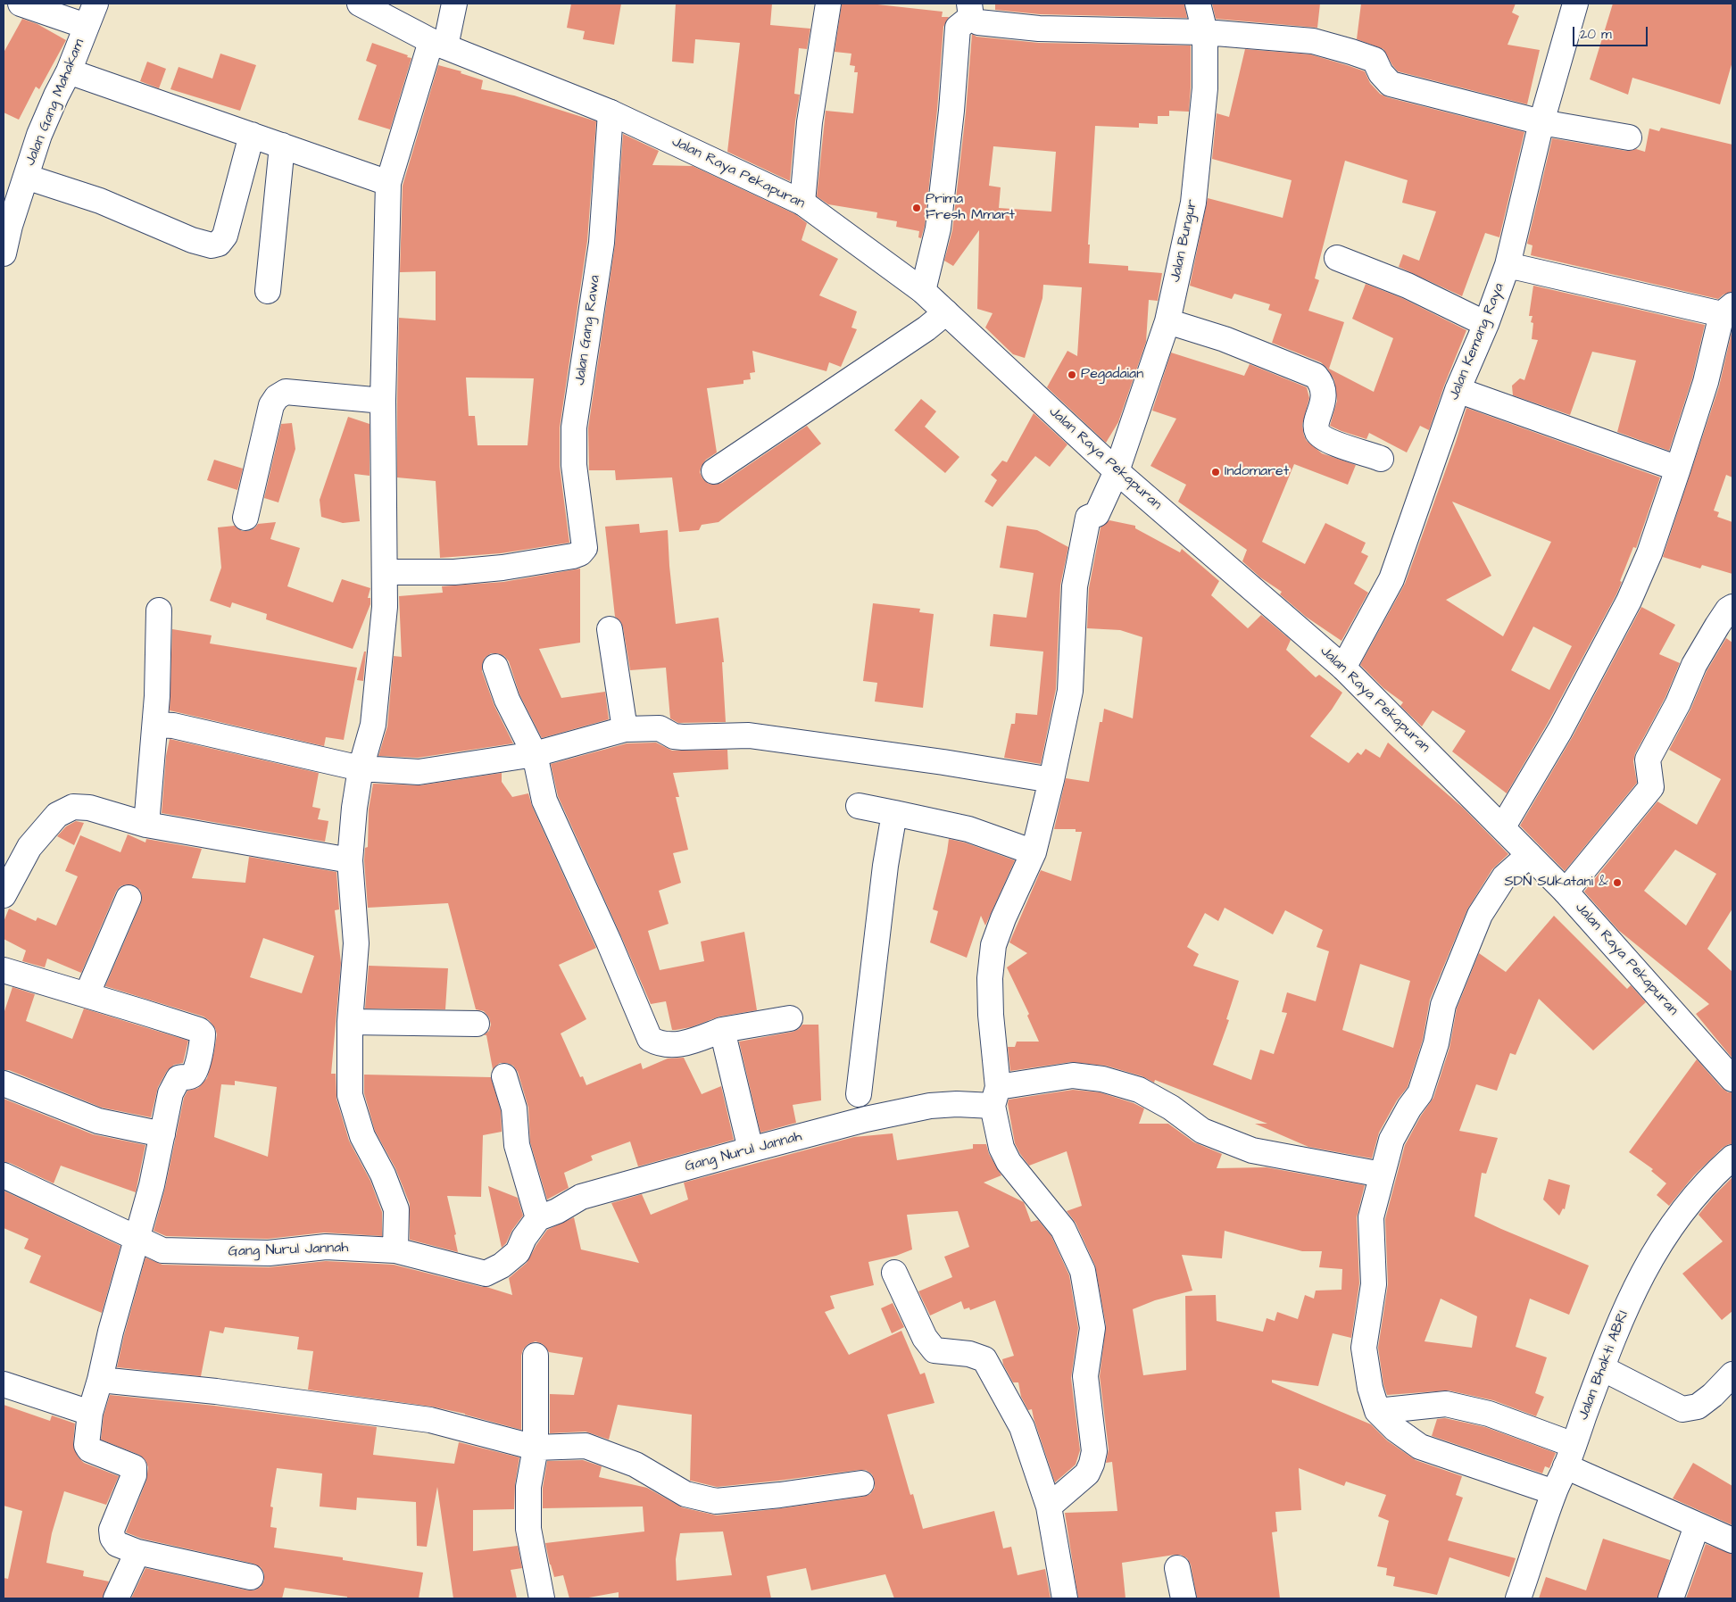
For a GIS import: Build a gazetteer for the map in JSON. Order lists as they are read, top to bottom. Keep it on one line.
{"streets":{"street":["Jalan Gang Mahakam","Jalan Raya Pekapuran","Jalan Bungur","Jalan Gang Rawa","Jalan Kemang Raya","Gang Nurul Jannah","Jalan Bhakti ABRI"]},"crossings":[["Jalan Raya Pekapuran","Jalan Bungur"],["Jalan Raya Pekapuran","Jalan Gang Rawa"],["Jalan Raya Pekapuran","Jalan Kemang Raya"]],"places":["Prima Fresh Mmart","Pegadaian","Indomaret","SDN SUkatani &"],"scale_bar":"20 m"}
